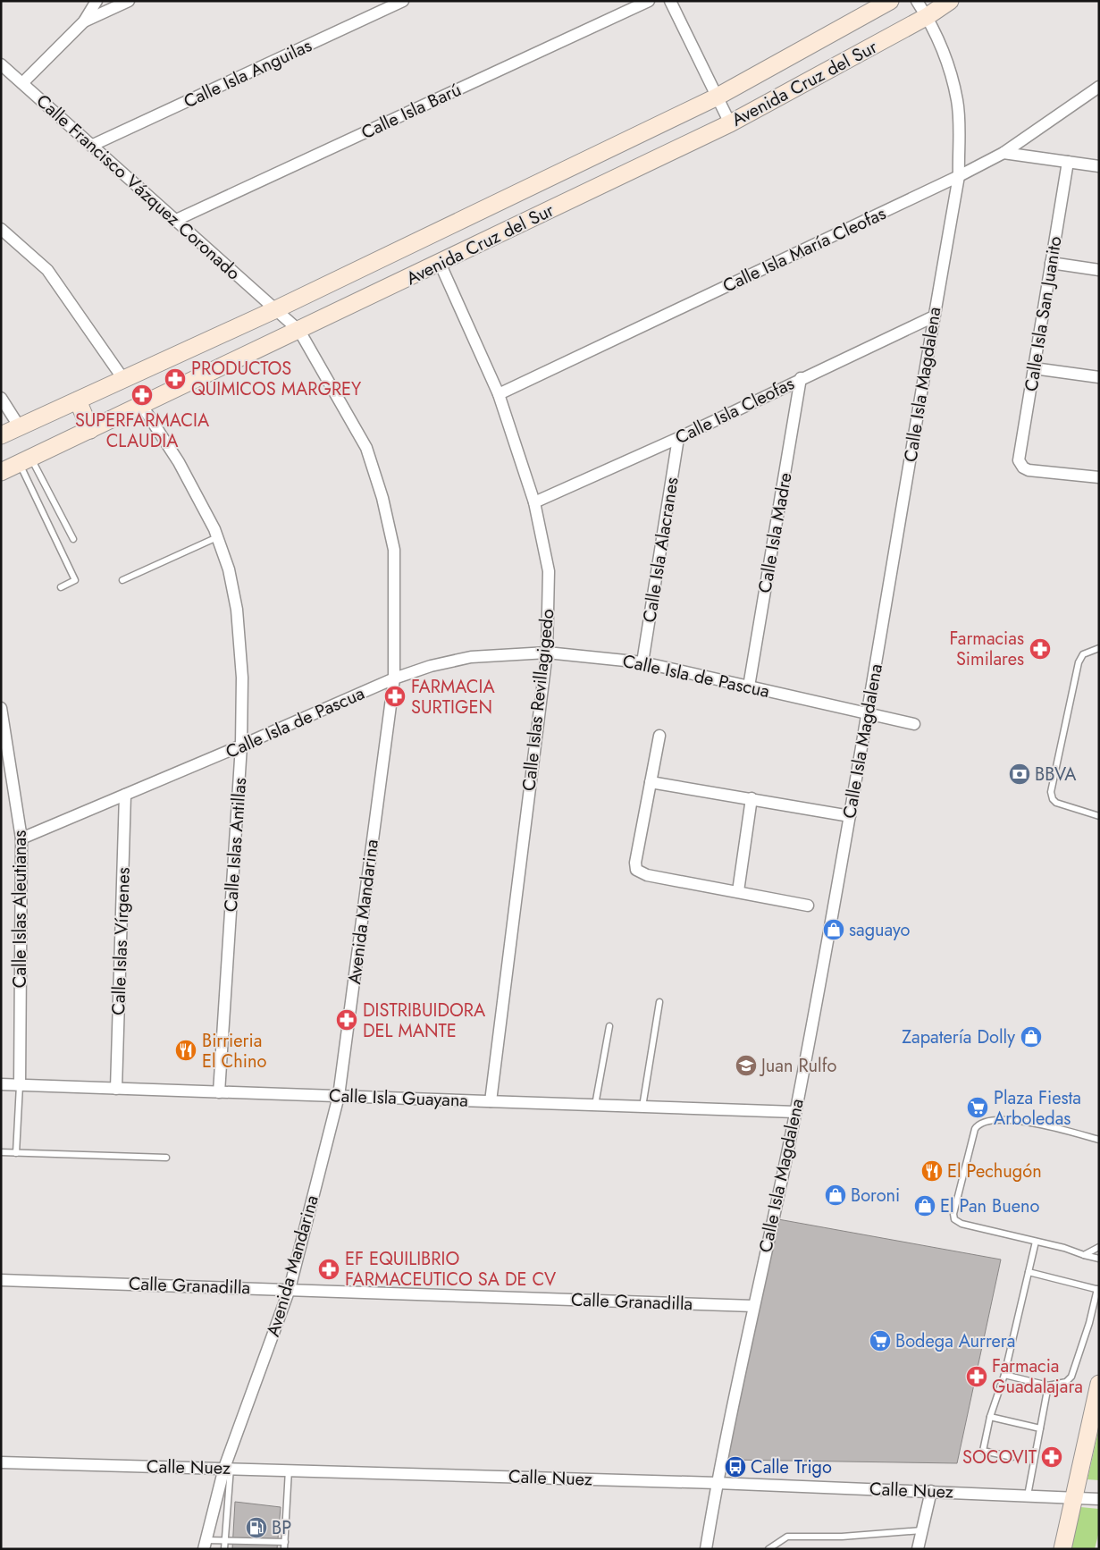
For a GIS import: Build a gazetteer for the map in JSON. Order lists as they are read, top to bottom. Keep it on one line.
{"streets":{"main road":["Avenida Cruz del Sur"],"street":["Calle Isla Anguilas","Calle Isla Barú","Calle Francisco Vázquez Coronado","Calle Isla María Cleofas","Calle Isla San Juanito","Calle Isla Magdalena","Calle Isla Cleofas","Calle Isla Madre","Calle Isla Alacranes","Calle Isla de Pascua","Calle Islas Revillagigedo","Calle Islas Antillas","Calle Islas Aleutianas","Avenida Mandarina","Calle Islas Vírgenes","Calle Isla Guayana","Calle Granadilla","Calle Nuez"]},"crossings":[["Calle Isla Anguilas","Calle Francisco Vázquez Coronado"],["Avenida Cruz del Sur","Calle Francisco Vázquez Coronado"],["Avenida Cruz del Sur","Calle Isla Magdalena"],["Avenida Cruz del Sur","Calle Islas Revillagigedo"],["Avenida Cruz del Sur","Calle Islas Antillas"],["Avenida Cruz del Sur","Avenida Mandarina"],["Calle Isla Barú","Calle Francisco Vázquez Coronado"],["Calle Francisco Vázquez Coronado","Avenida Mandarina"],["Calle Isla María Cleofas","Calle Isla Magdalena"],["Calle Isla María Cleofas","Calle Islas Revillagigedo"],["Calle Isla Magdalena","Calle Isla Cleofas"],["Calle Isla Magdalena","Calle Isla de Pascua"],["Calle Isla Magdalena","Calle Isla Guayana"],["Calle Isla Magdalena","Calle Granadilla"],["Calle Isla Magdalena","Calle Nuez"],["Calle Isla Cleofas","Calle Isla Madre"],["Calle Isla Cleofas","Calle Isla Alacranes"],["Calle Isla Cleofas","Calle Islas Revillagigedo"],["Calle Isla Madre","Calle Isla de Pascua"],["Calle Isla Alacranes","Calle Isla de Pascua"],["Calle Isla de Pascua","Calle Islas Revillagigedo"],["Calle Isla de Pascua","Calle Islas Antillas"],["Calle Isla de Pascua","Calle Islas Aleutianas"],["Calle Isla de Pascua","Avenida Mandarina"],["Calle Isla de Pascua","Calle Islas Vírgenes"],["Calle Islas Revillagigedo","Calle Isla Guayana"],["Calle Islas Antillas","Calle Isla Guayana"],["Calle Islas Aleutianas","Calle Isla Guayana"],["Avenida Mandarina","Calle Isla Guayana"],["Avenida Mandarina","Calle Granadilla"],["Avenida Mandarina","Calle Nuez"],["Calle Islas Vírgenes","Calle Isla Guayana"]],"places":{"pharmacy":["PRODUCTOS QUIMICOS MARGREY","SUPERFARMACIA CLAUDIA","Farmacias Similares","FARMACIA SURTIGEN","DISTRIBUIDORA DEL MANTE","EF EQUILIBRIO FARMACEUTICO SA DE CV","Farmacia Guadalajara","SOCOVIT"],"bank":["BBVA"],"shop":["saguayo","Zapatería Dolly","Boroni","El Pan Bueno"],"restaurant":["Birrieria El Chino","El Pechugón"],"school or university":["Juan Rulfo"],"supermarket":["Plaza Fiesta Arboledas","Bodega Aurrera"],"bus stop":["Calle Trigo"],"fuel station":["BP"]}}
